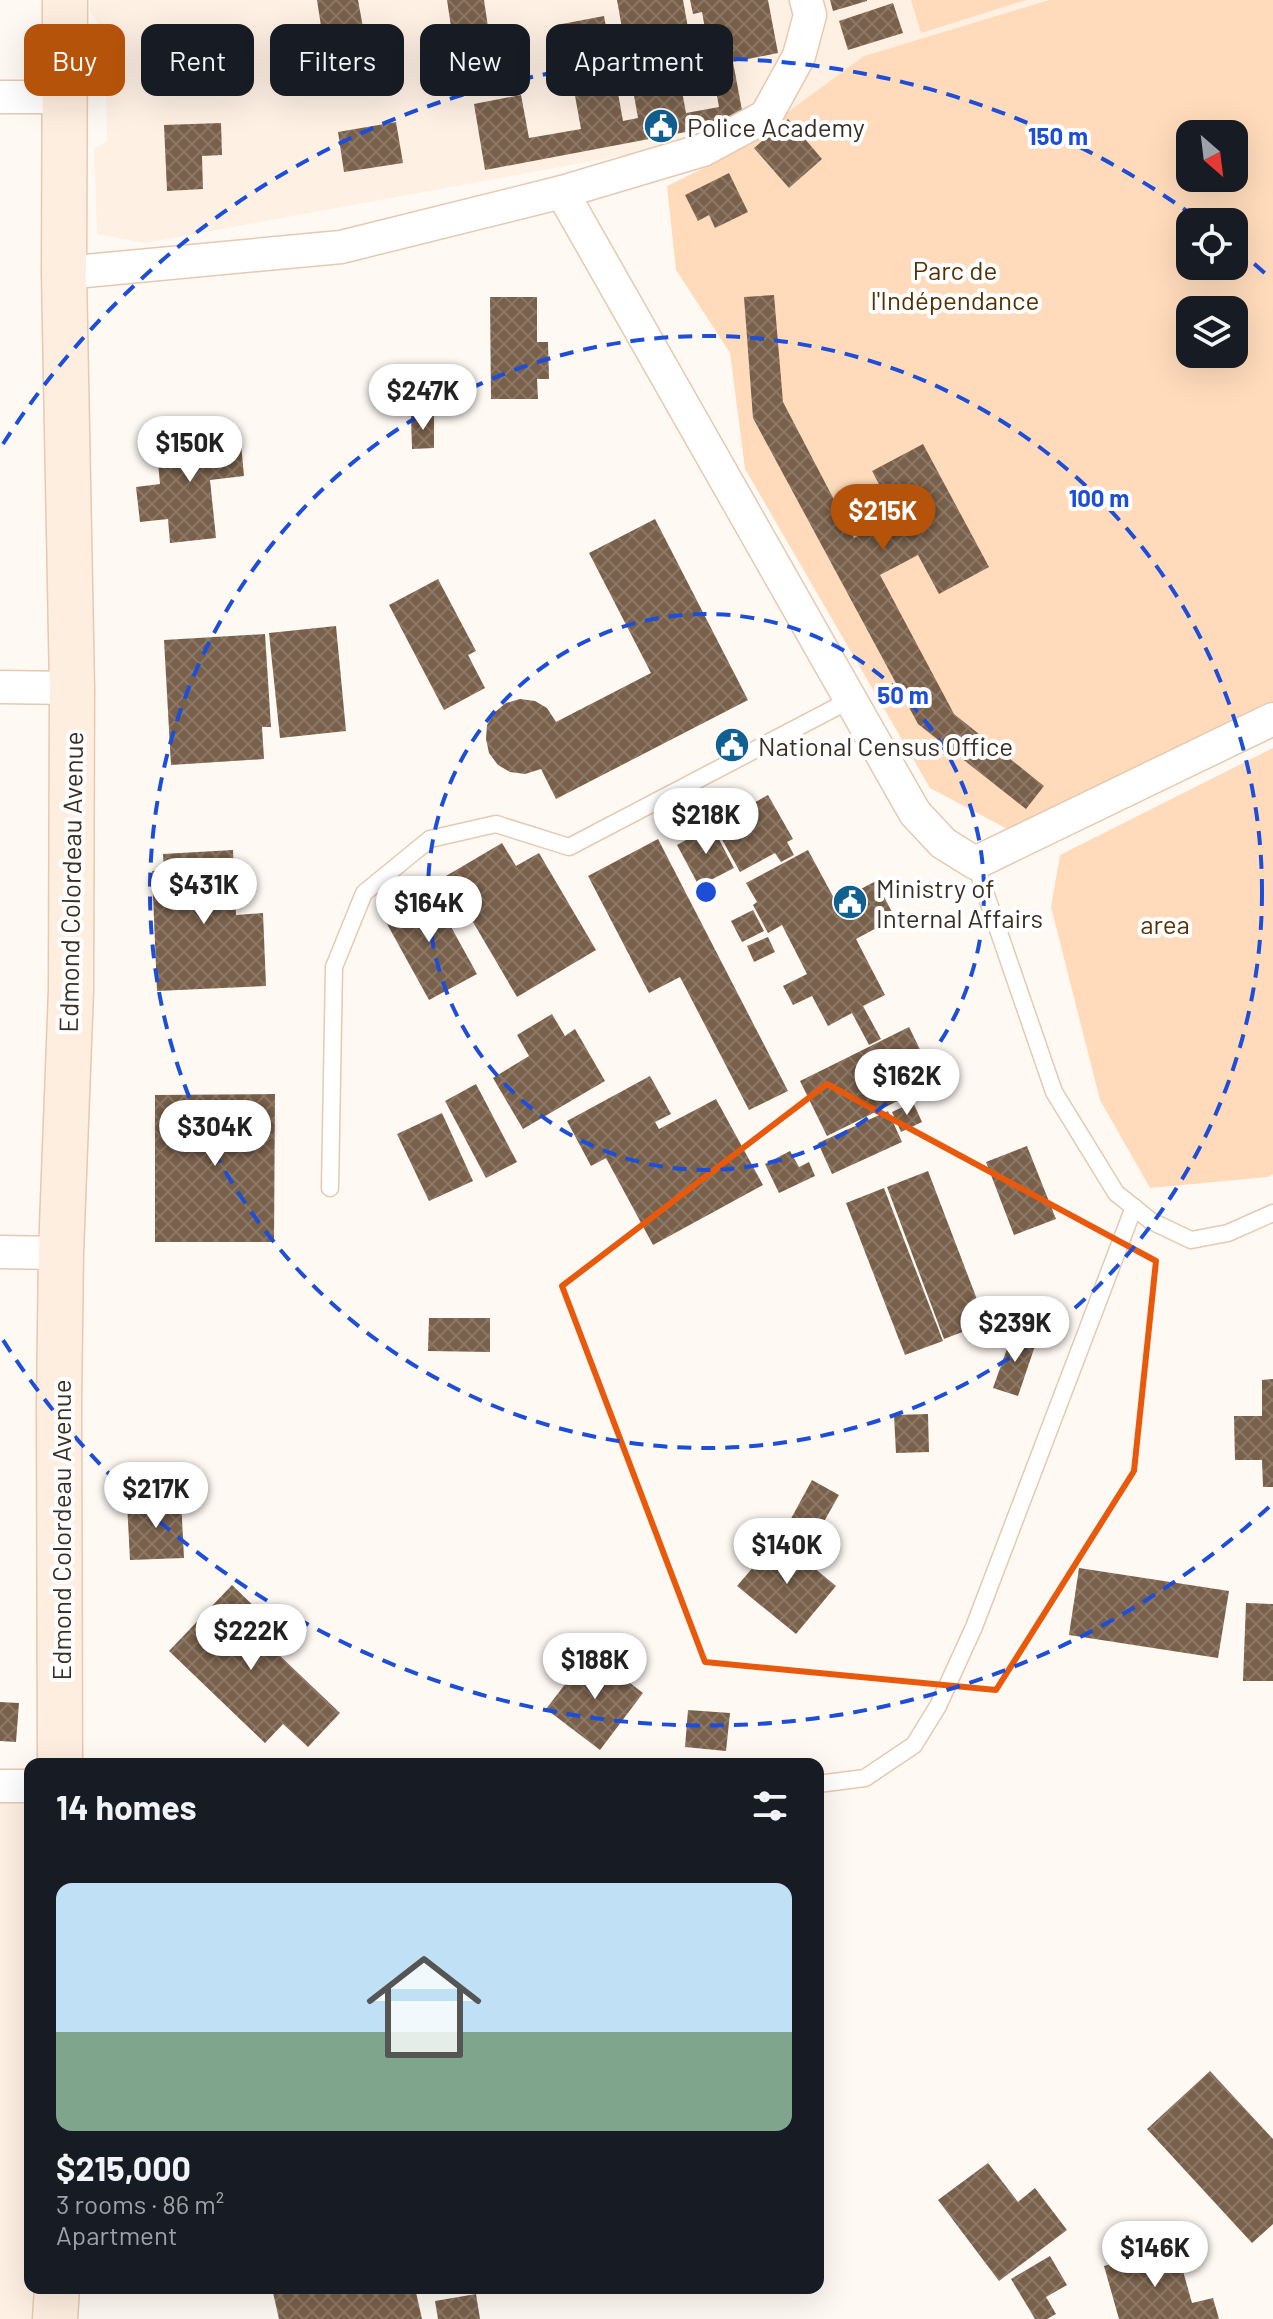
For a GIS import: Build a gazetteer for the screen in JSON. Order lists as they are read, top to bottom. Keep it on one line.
{"streets":{"street":["Edmond Colordeau Avenue"]},"parks":["Parc de l'Indépendance","area"],"places":{"public building":["Police Academy","National Census Office","Ministry of Internal Affairs"]},"north":"bottom right","page":{"chip":["Buy","Rent","Filters","New","Apartment"],"price":["$247K","$150K","$215K","$218K","$431K","$164K","$162K","$304K","$239K","$217K","$140K","$222K","$188K","$146K"],"heading":"14 homes","list":[{"name":"$215,000","note":"3 rooms · 86 m² · Apartment"}]},"rings":["150 m","100 m","50 m"]}
